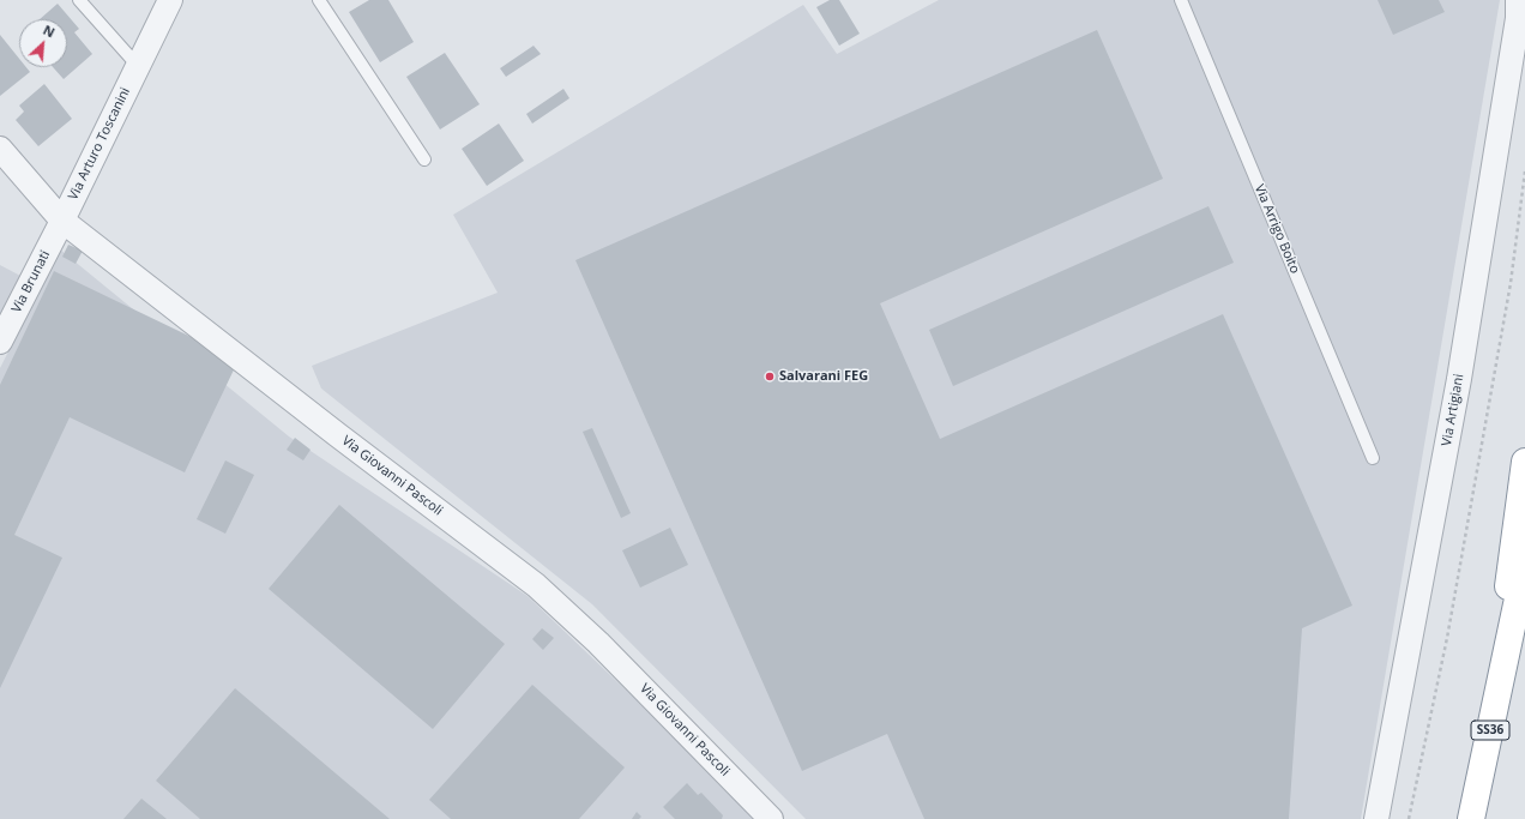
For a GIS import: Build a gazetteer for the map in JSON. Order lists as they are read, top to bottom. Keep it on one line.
{"streets":{"highway":["SS36"],"street":["Via Arturo Toscanini","Via Brunati","Via Artigiani","Via Giovanni Pascoli"],"lane":["Via Arrigo Boito"]},"crossings":[["Via Arturo Toscanini","Via Brunati"],["Via Arturo Toscanini","Via Giovanni Pascoli"],["Via Brunati","Via Giovanni Pascoli"]],"places":["Salvarani FEG"],"north":"top right"}
